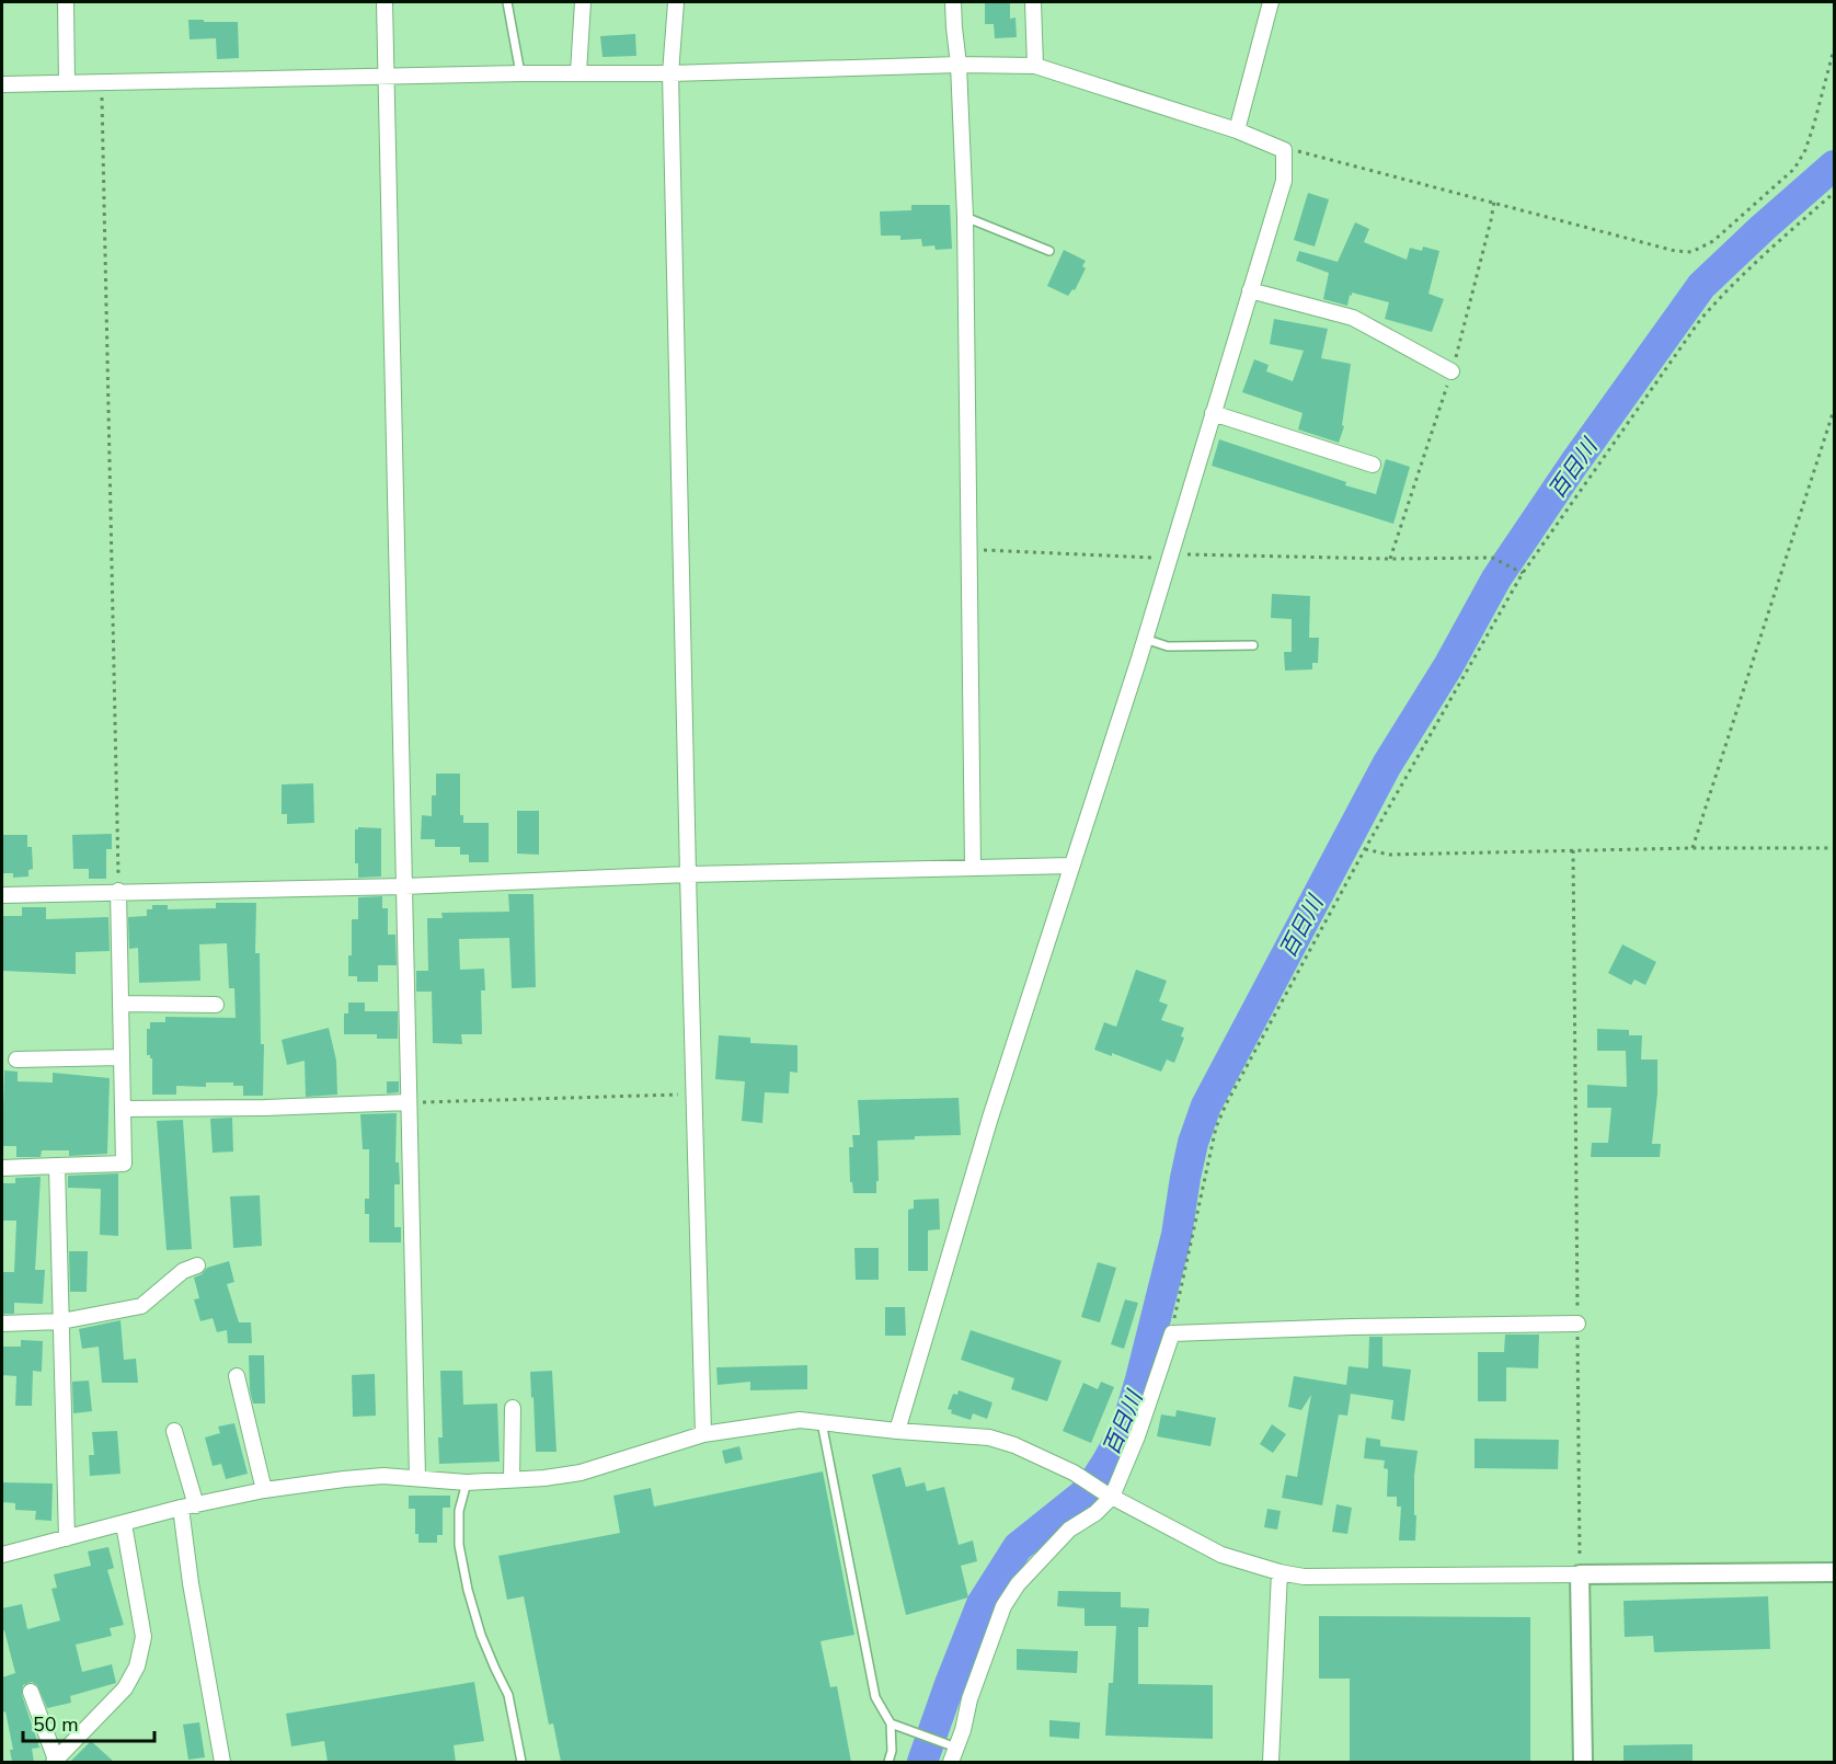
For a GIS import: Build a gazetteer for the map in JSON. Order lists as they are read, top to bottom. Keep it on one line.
{"water":["百日川"],"scale_bar":"50 m"}
